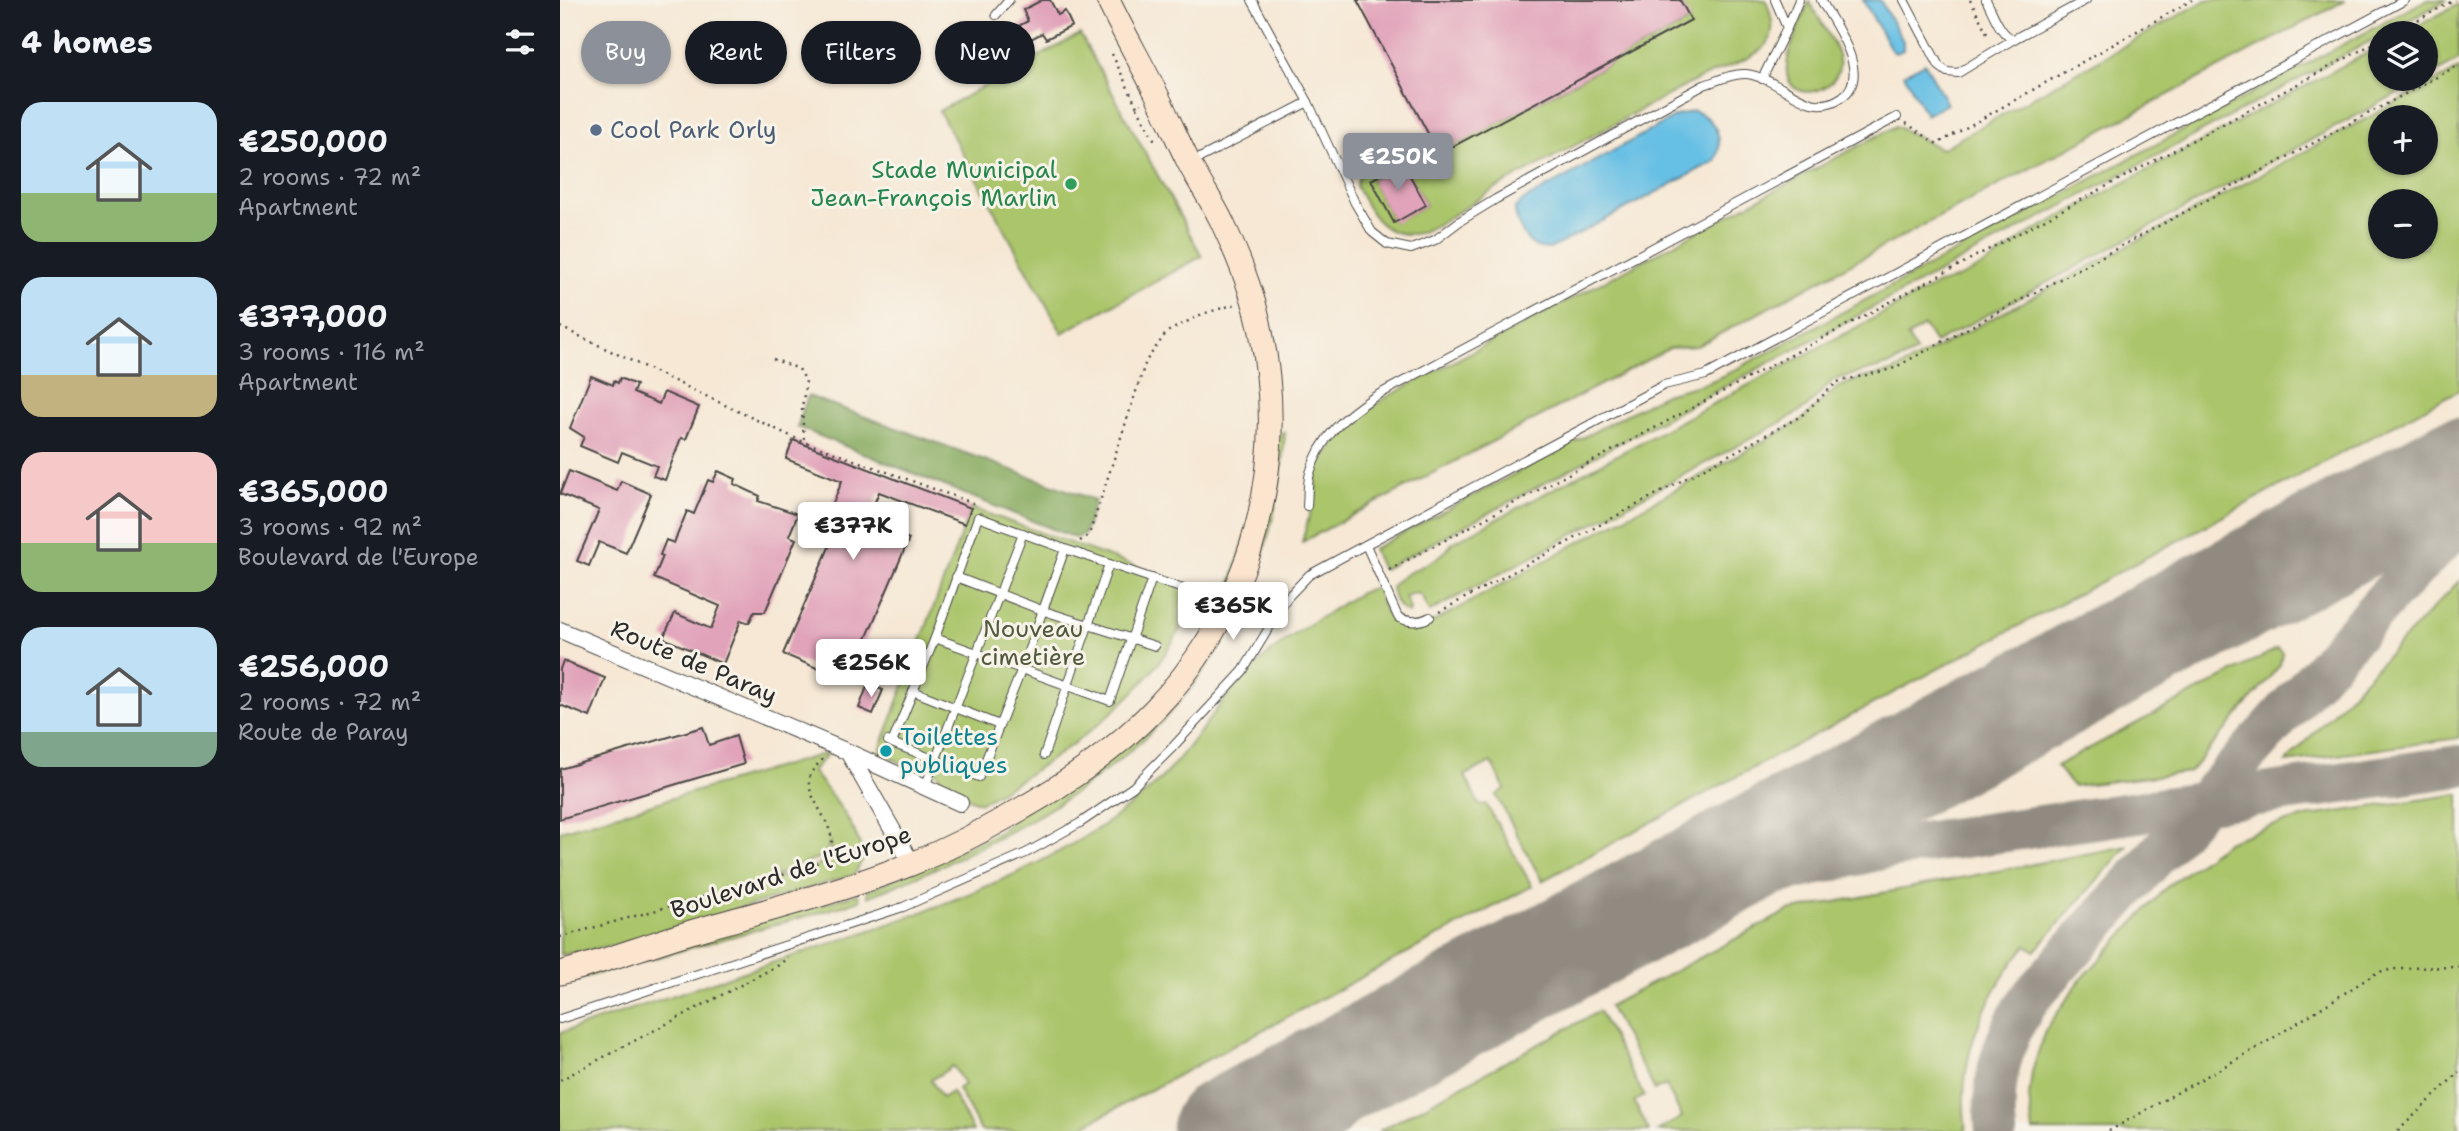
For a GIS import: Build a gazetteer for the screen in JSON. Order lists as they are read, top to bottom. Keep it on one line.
{"streets":{"main road":["Boulevard de l'Europe"],"street":["Route de Paray"]},"parks":["Nouveau cimetière"],"places":["Cool Park Orly","Stade Municipal Jean-François Marlin","Toilettes publiques"],"page":{"heading":"4 homes","map_buttons":["+","−"],"chip":["Buy","Rent","Filters","New"],"list":[{"name":"€250,000","note":"2 rooms · 72 m² · Apartment"},{"name":"€377,000","note":"3 rooms · 116 m² · Apartment"},{"name":"€365,000","note":"3 rooms · 92 m² · Boulevard de l'Europe"},{"name":"€256,000","note":"2 rooms · 72 m² · Route de Paray"}],"price":["€250K","€377K","€365K","€256K"]}}
